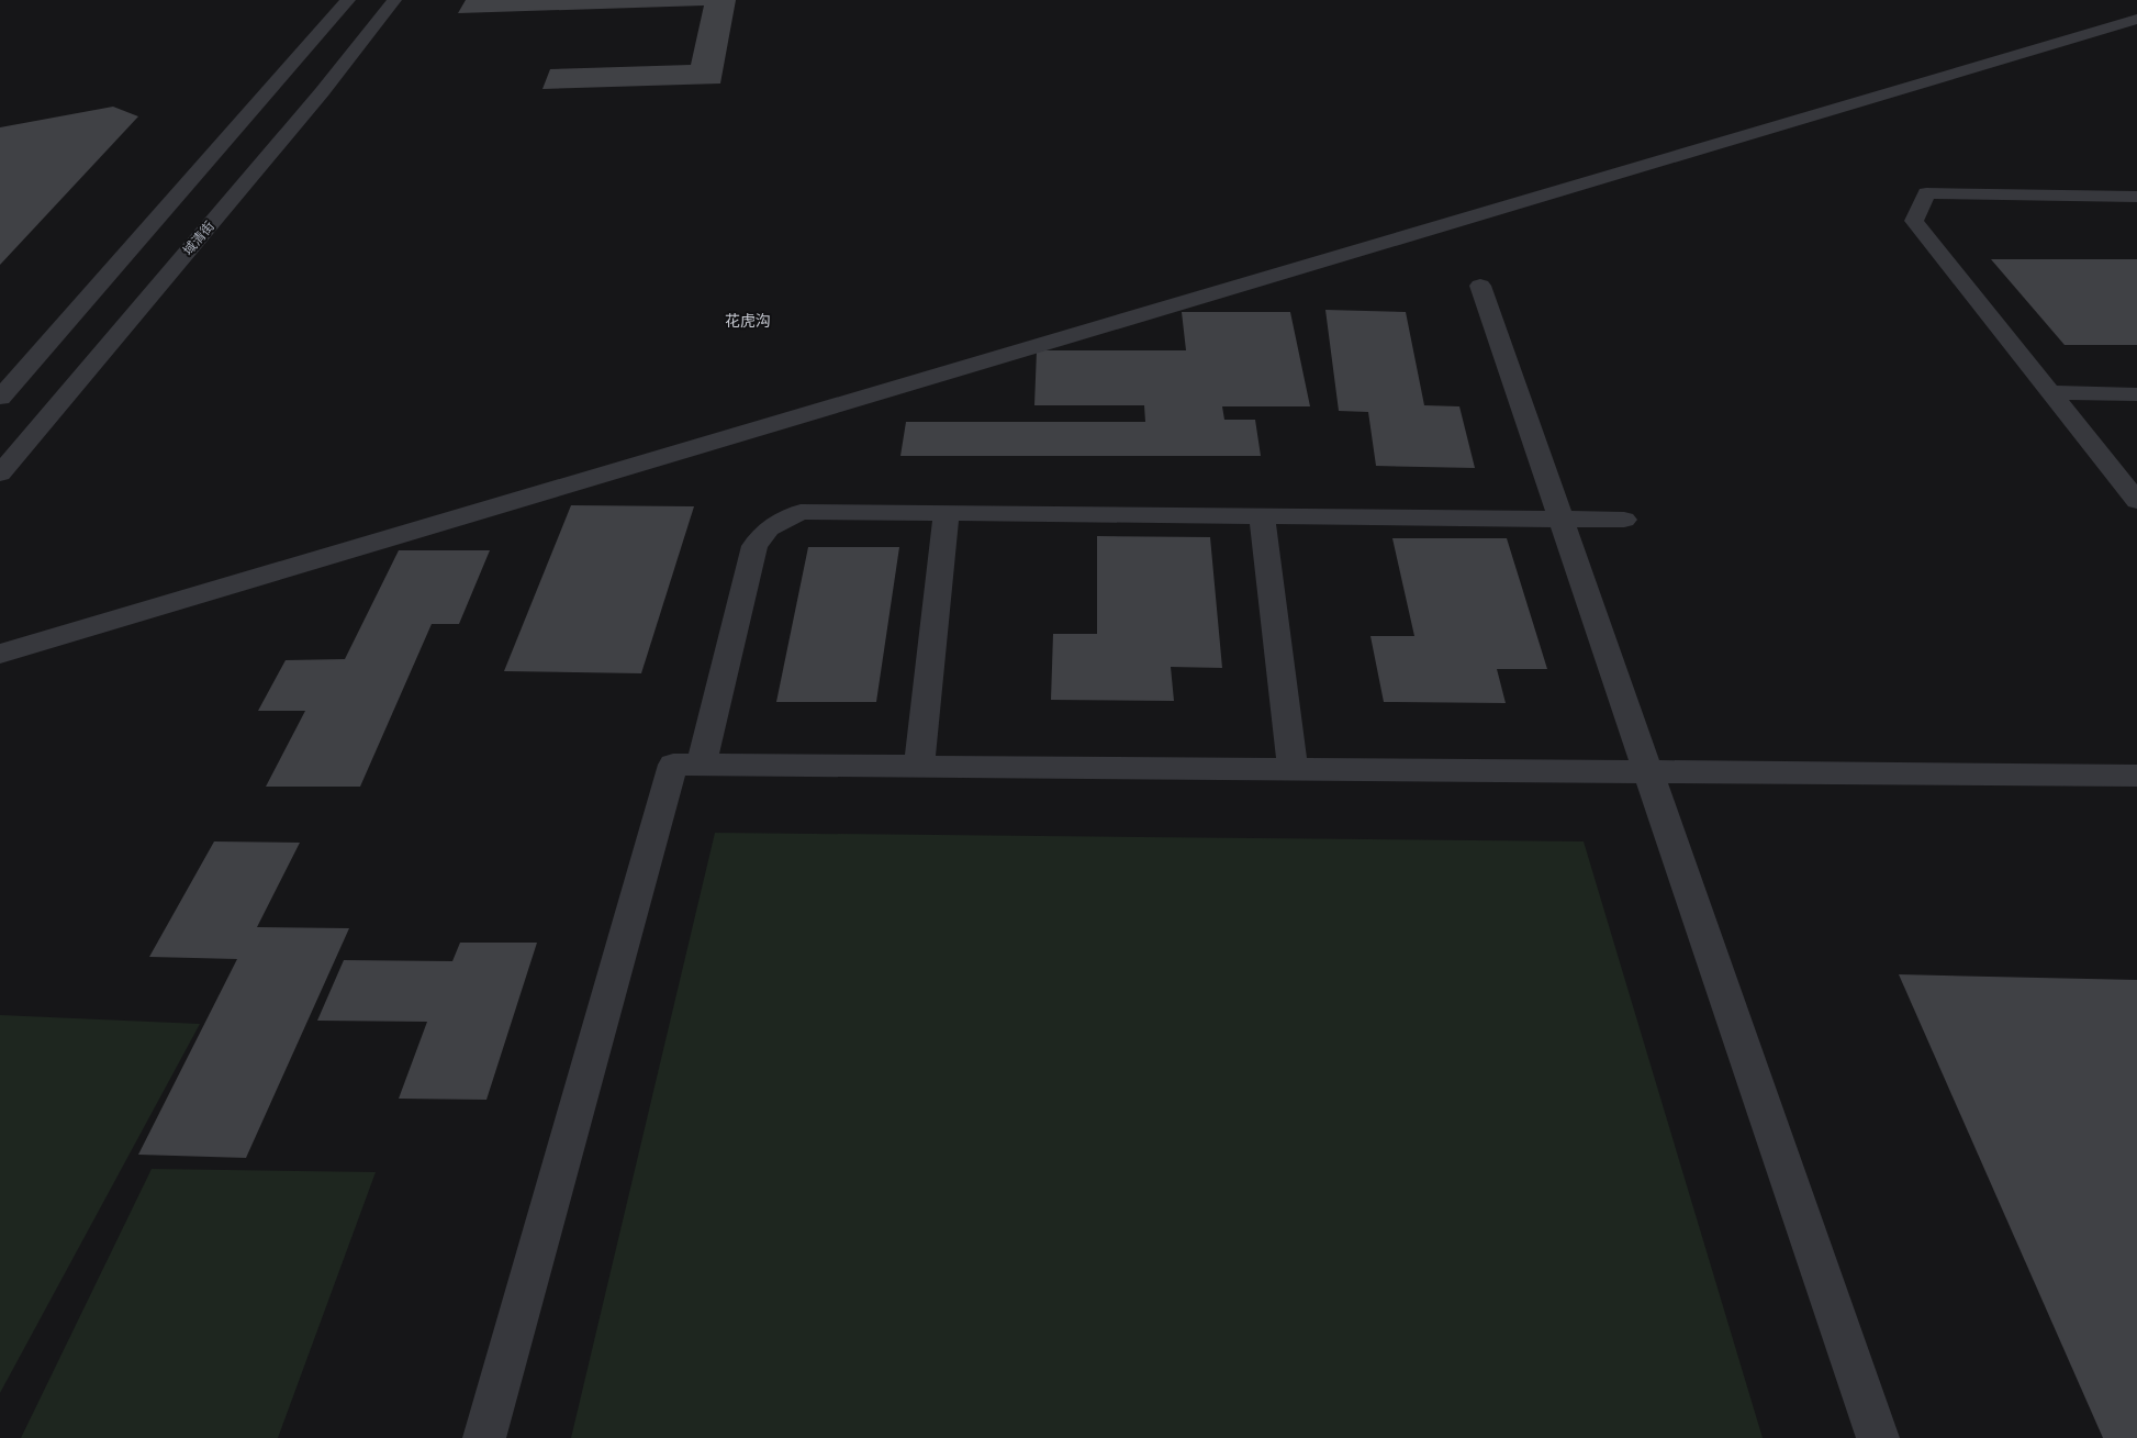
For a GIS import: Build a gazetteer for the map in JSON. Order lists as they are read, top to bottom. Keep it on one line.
{"streets":{"street":["域清街"]},"districts":["花虎沟"]}
